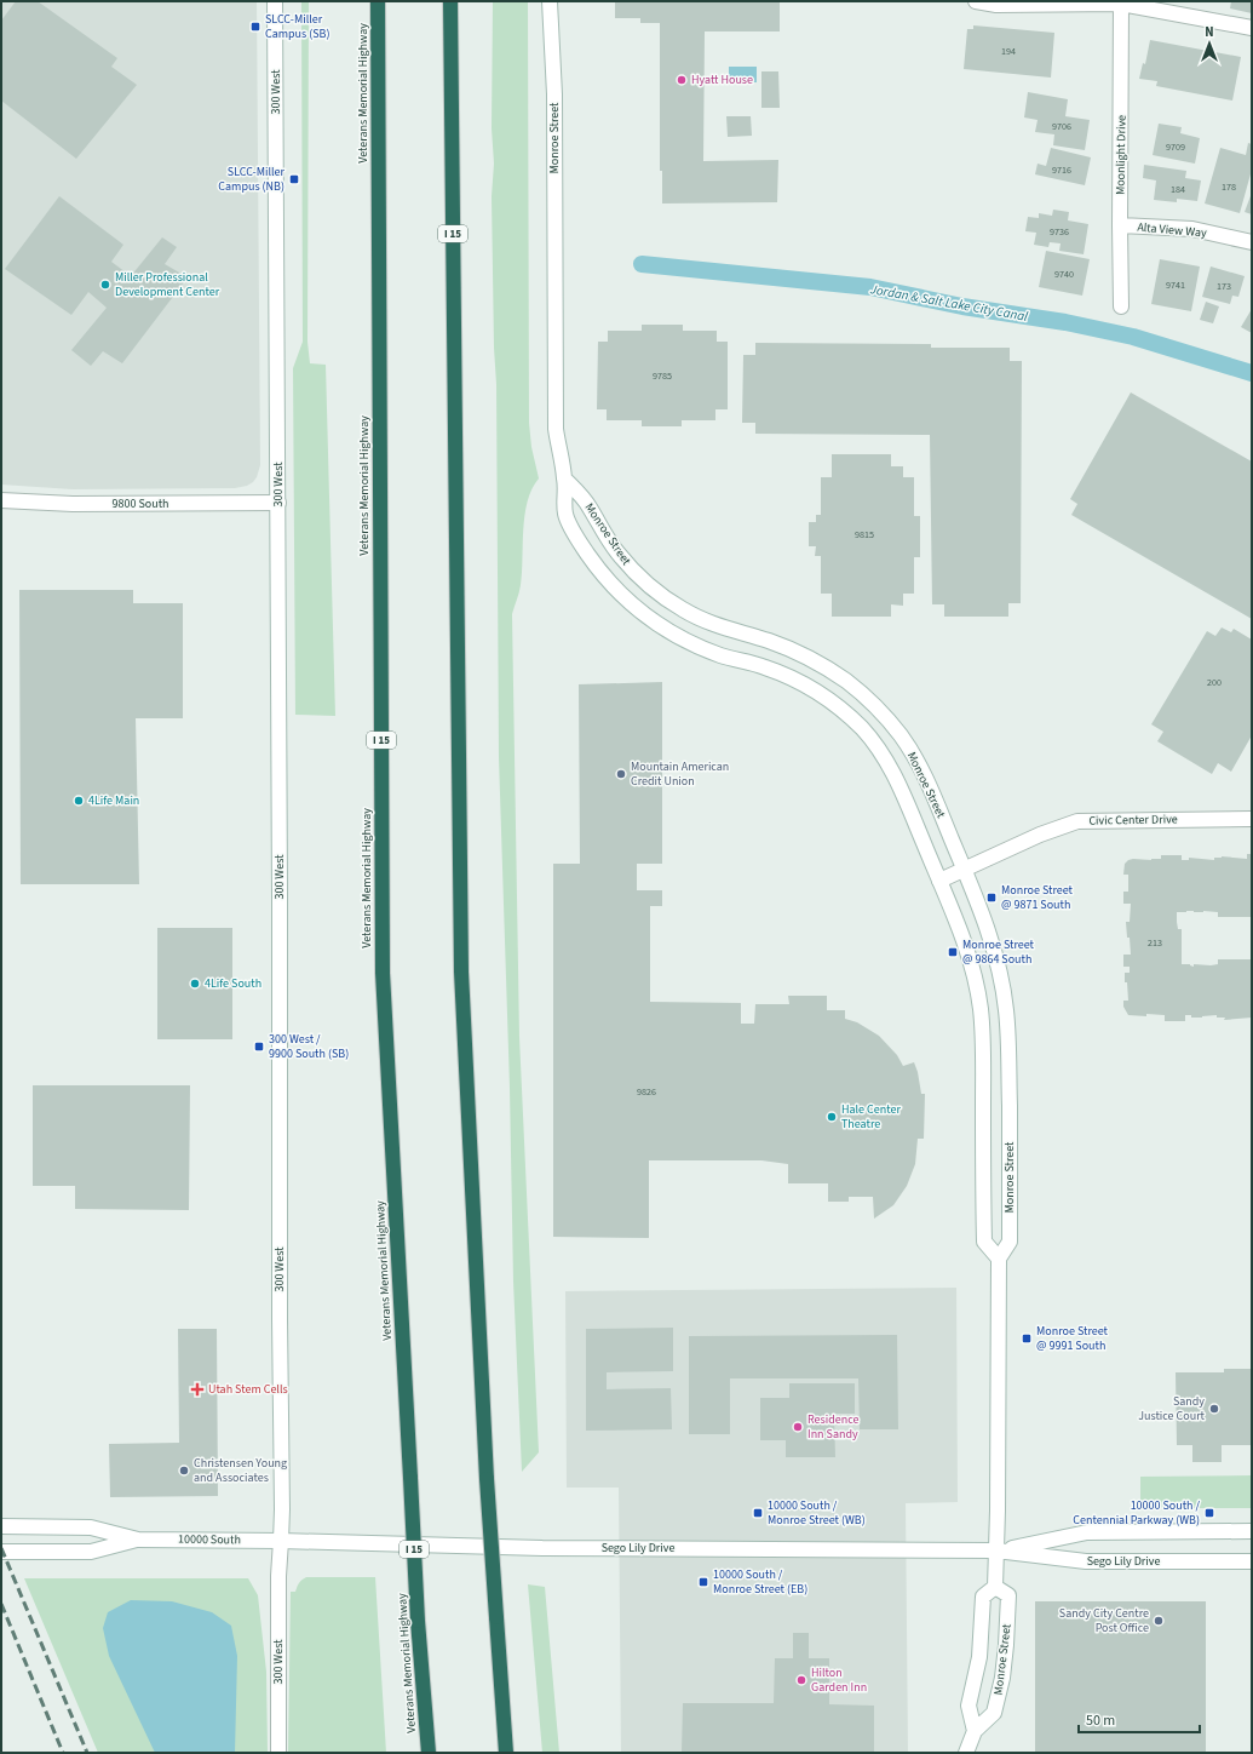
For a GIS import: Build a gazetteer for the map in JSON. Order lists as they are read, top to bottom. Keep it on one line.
{"streets":{"highway":["Veterans Memorial Highway","I 15"],"street":["300 West","Monroe Street","Moonlight Drive","Alta View Way","9800 South","Civic Center Drive","10000 South","Sego Lily Drive"]},"crossings":[["300 West","9800 South"],["300 West","10000 South"],["300 West","Sego Lily Drive"],["Monroe Street","Civic Center Drive"],["Monroe Street","Sego Lily Drive"],["Moonlight Drive","Alta View Way"],["10000 South","Sego Lily Drive"]],"water":["Jordan & Salt Lake City Canal"],"places":{"transit":["SLCC-Miller Campus (SB)","SLCC-Miller Campus (NB)","Monroe Street @ 9871 South","Monroe Street @ 9864 South","300 West / 9900 South (SB)","Monroe Street @ 9991 South","10000 South / Monroe Street (WB)","10000 South / Centennial Parkway (WB)","10000 South / Monroe Street (EB)"],"other":["Hyatt House","Miller Professional Development Center","Mountain American Credit Union","4Life Main","4Life South","Hale Center Theatre","Sandy Justice Court","Residence Inn Sandy","Christensen Young and Associates","Sandy City Centre Post Office","Hilton Garden Inn"],"health":["Utah Stem Cells"]},"house_numbers":["194","9706","9709","9716","178","184","9736","9740","9741","173","9785","9815","200","213","9826"],"scale_bar":"50 m","north":"top"}
